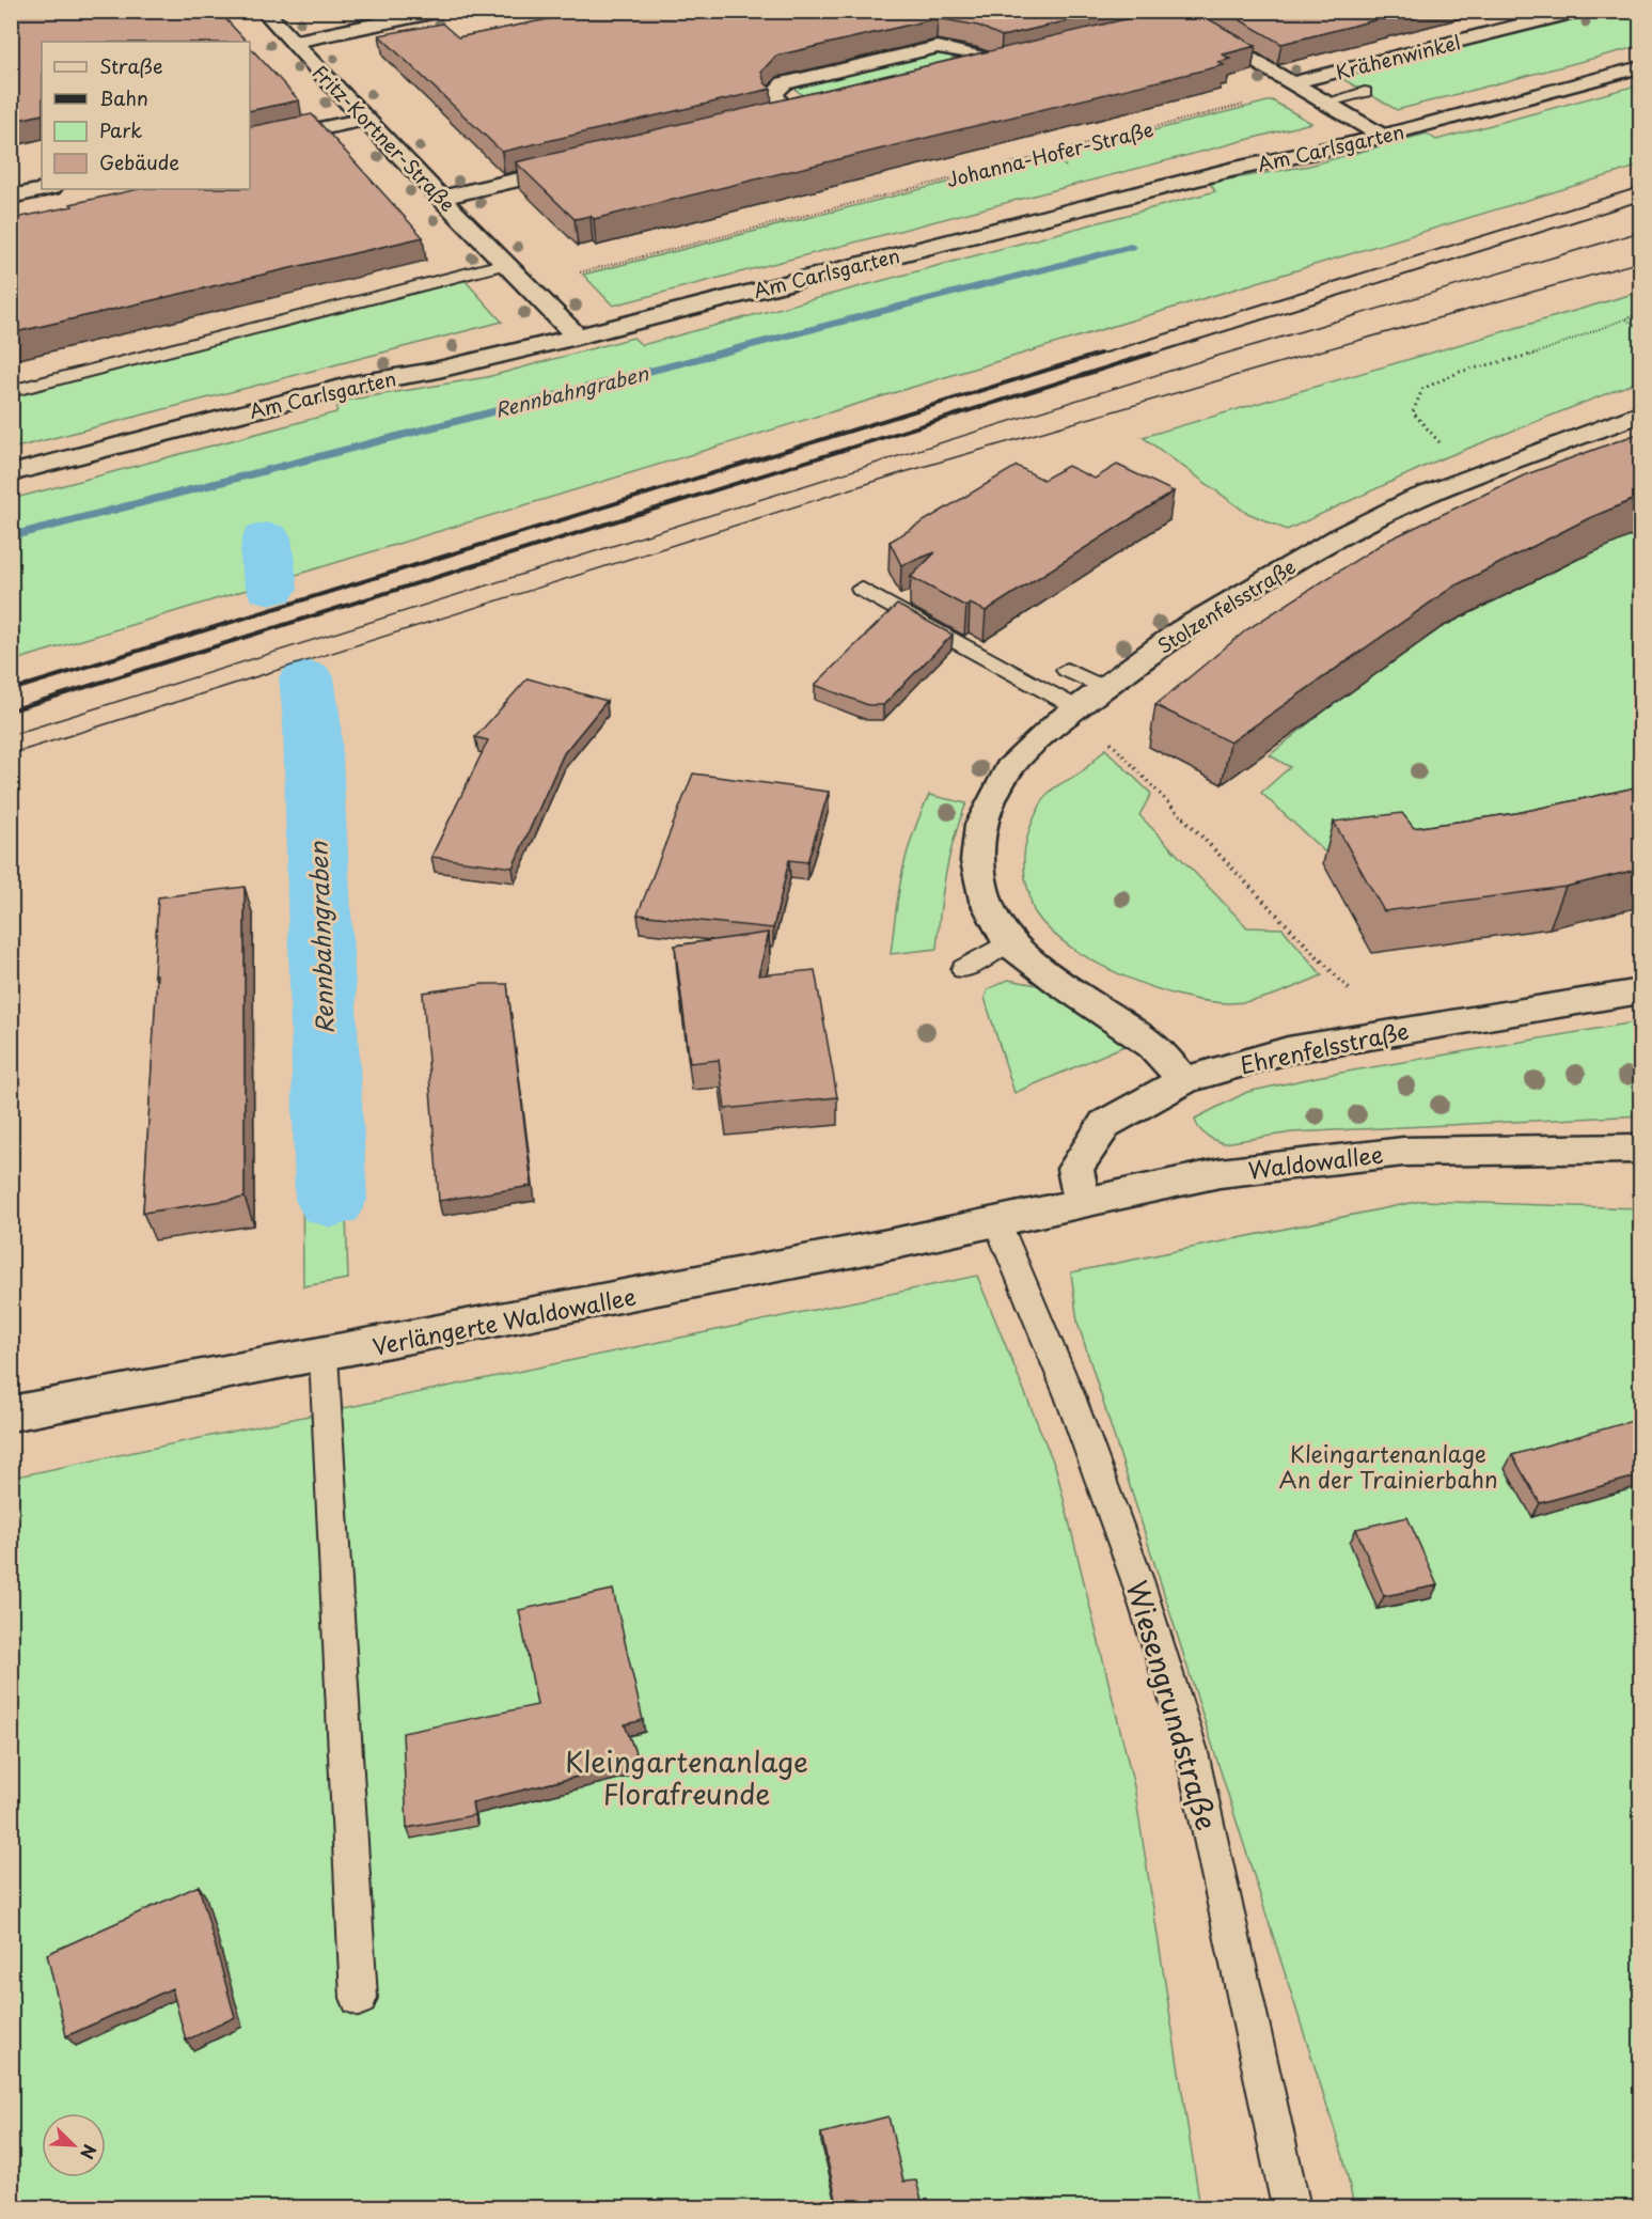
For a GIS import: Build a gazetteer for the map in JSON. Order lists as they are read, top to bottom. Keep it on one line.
{"streets":{"street":["Krähenwinkel","Fritz-Kortner-Straße","Am Carlsgarten","Stolzenfelsstraße","Ehrenfelsstraße","Waldowallee","Verlängerte Waldowallee"],"lane":["Wiesengrundstraße"],"path":["Johanna-Hofer-Straße"]},"crossings":[["Fritz-Kortner-Straße","Am Carlsgarten"],["Stolzenfelsstraße","Ehrenfelsstraße"],["Ehrenfelsstraße","Waldowallee"],["Waldowallee","Verlängerte Waldowallee"],["Waldowallee","Wiesengrundstraße"],["Verlängerte Waldowallee","Wiesengrundstraße"]],"water":["Rennbahngraben"],"parks":["Kleingartenanlage An der Trainierbahn","Kleingartenanlage Florafreunde"],"legend":["Straße","Bahn","Park","Gebäude"],"north":"bottom right"}
